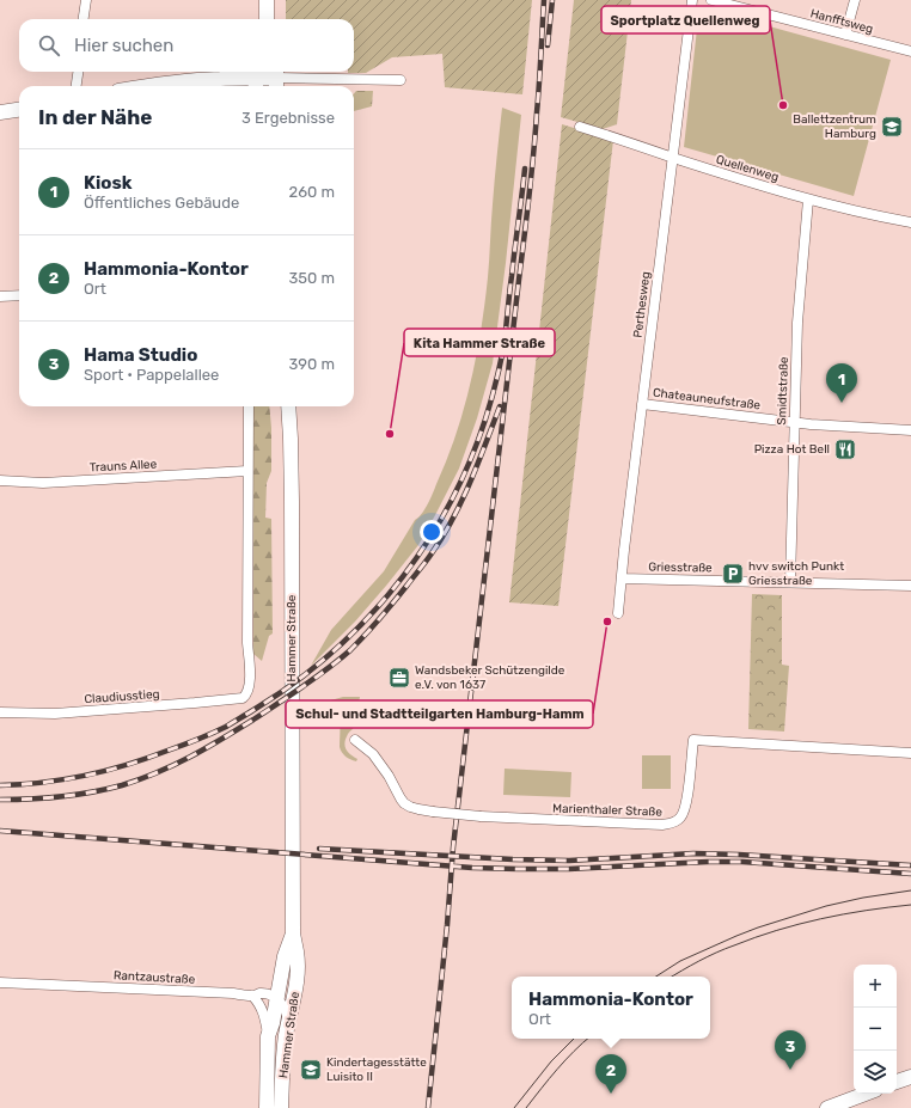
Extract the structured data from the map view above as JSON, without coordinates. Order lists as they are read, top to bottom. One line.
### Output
{"streets":{"main road":["Hammer Straße"],"street":["Hanfftsweg","Quellenweg","Perthesweg","Smidtstraße","Chateauneufstraße","Trauns Allee","Griesstraße","Claudiusstieg","Marienthaler Straße","Rantzaustraße"]},"crossings":[["Quellenweg","Perthesweg"],["Quellenweg","Smidtstraße"],["Perthesweg","Chateauneufstraße"],["Perthesweg","Griesstraße"],["Smidtstraße","Chateauneufstraße"],["Smidtstraße","Griesstraße"],["Trauns Allee","Claudiusstieg"],["Hammer Straße","Rantzaustraße"]],"places":{"other":["Sportplatz Quellenweg","Kita Hammer Straße","Schul- und Stadtteilgarten Hamburg-Hamm"],"school or university":["Ballettzentrum Hamburg","Kindertagesstätte Luisito II"],"restaurant":["Pizza Hot Bell"],"parking":["hvv switch Punkt Griesstraße"],"office":["Wandsbeker Schützengilde e.V. von 1637"]},"page":{"search":"Hier suchen","heading":["In der Nähe","3 Ergebnisse"],"list":[{"mark":"1","name":"Kiosk","note":"Öffentliches Gebäude","value":"260 m"},{"mark":"2","name":"Hammonia-Kontor","note":"Ort","value":"350 m"},{"mark":"3","name":"Hama Studio","note":"Sport · Pappelallee","value":"390 m"}],"pins":["1","3","2"],"map_buttons":["+","−"],"popup":["Hammonia-Kontor","Ort"]}}
